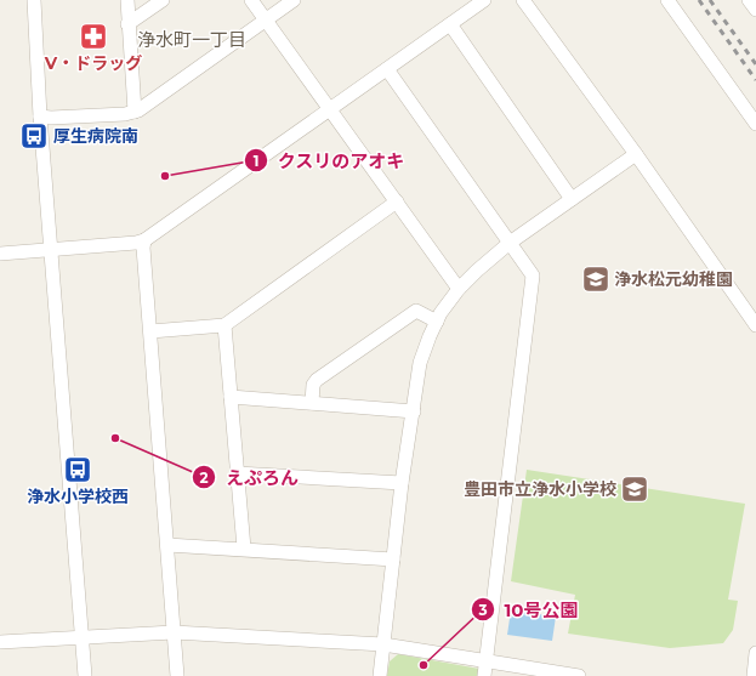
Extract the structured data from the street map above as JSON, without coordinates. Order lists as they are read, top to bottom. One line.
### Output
{"districts":["浄水町一丁目"],"places":{"pharmacy":["V・ドラッグ"],"bus stop":["厚生病院南","浄水小学校西"],"other":["クスリのアオキ","えぷろん","10号公園"],"school or university":["浄水松元幼稚園","豊田市立浄水小学校"]}}
